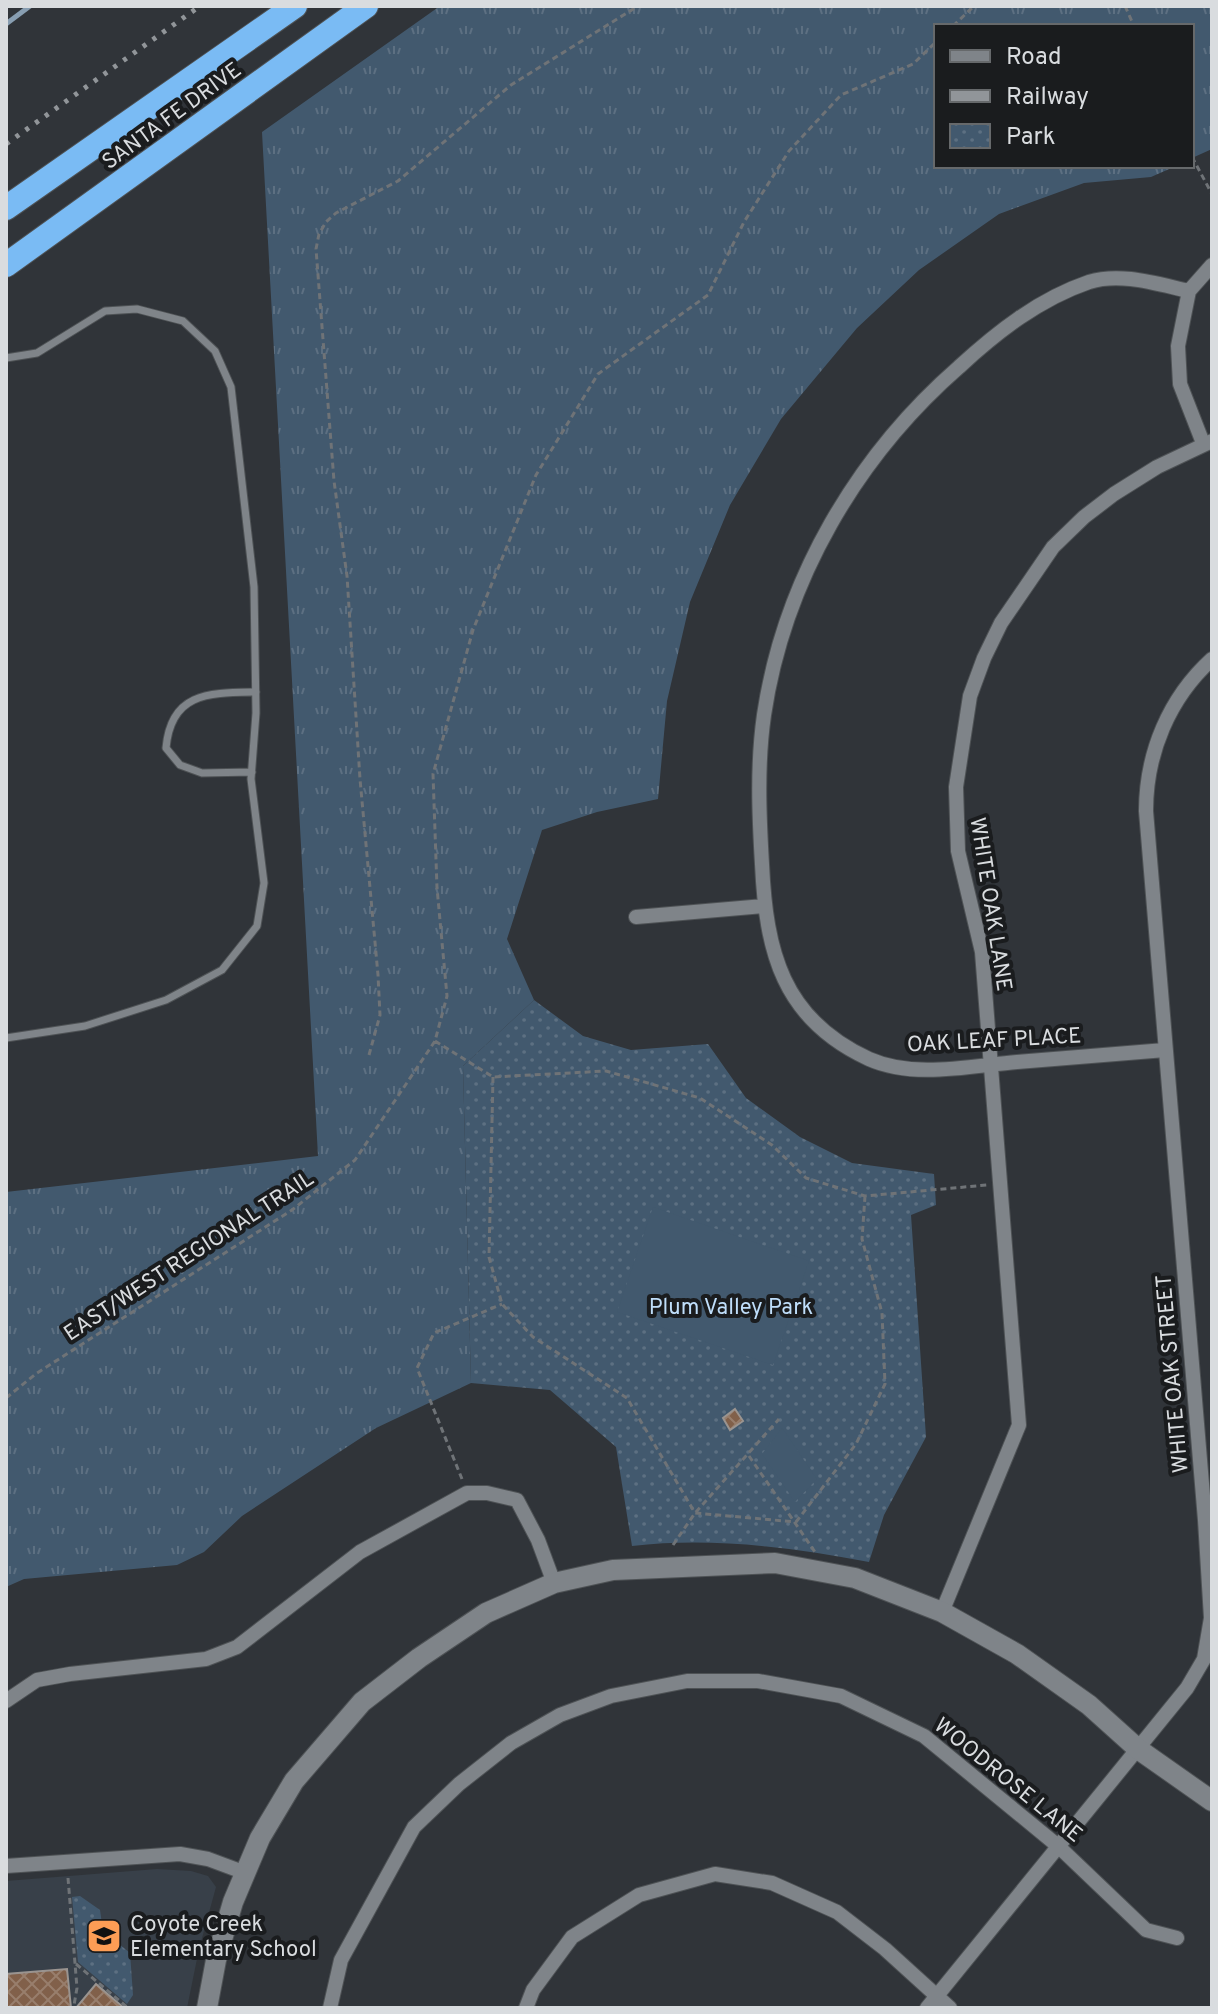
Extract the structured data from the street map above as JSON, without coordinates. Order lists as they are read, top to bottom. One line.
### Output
{"streets":{"highway":["SANTA FE DRIVE"],"street":["WHITE OAK LANE","OAK LEAF PLACE","WHITE OAK STREET","WOODROSE LANE"],"path":["EAST/WEST REGIONAL TRAIL"]},"crossings":[["WHITE OAK LANE","OAK LEAF PLACE"],["OAK LEAF PLACE","WHITE OAK STREET"],["WHITE OAK STREET","WOODROSE LANE"]],"parks":["Plum Valley Park"],"places":{"school or university":["Coyote Creek Elementary School"]},"legend":["Road","Railway","Park"]}
